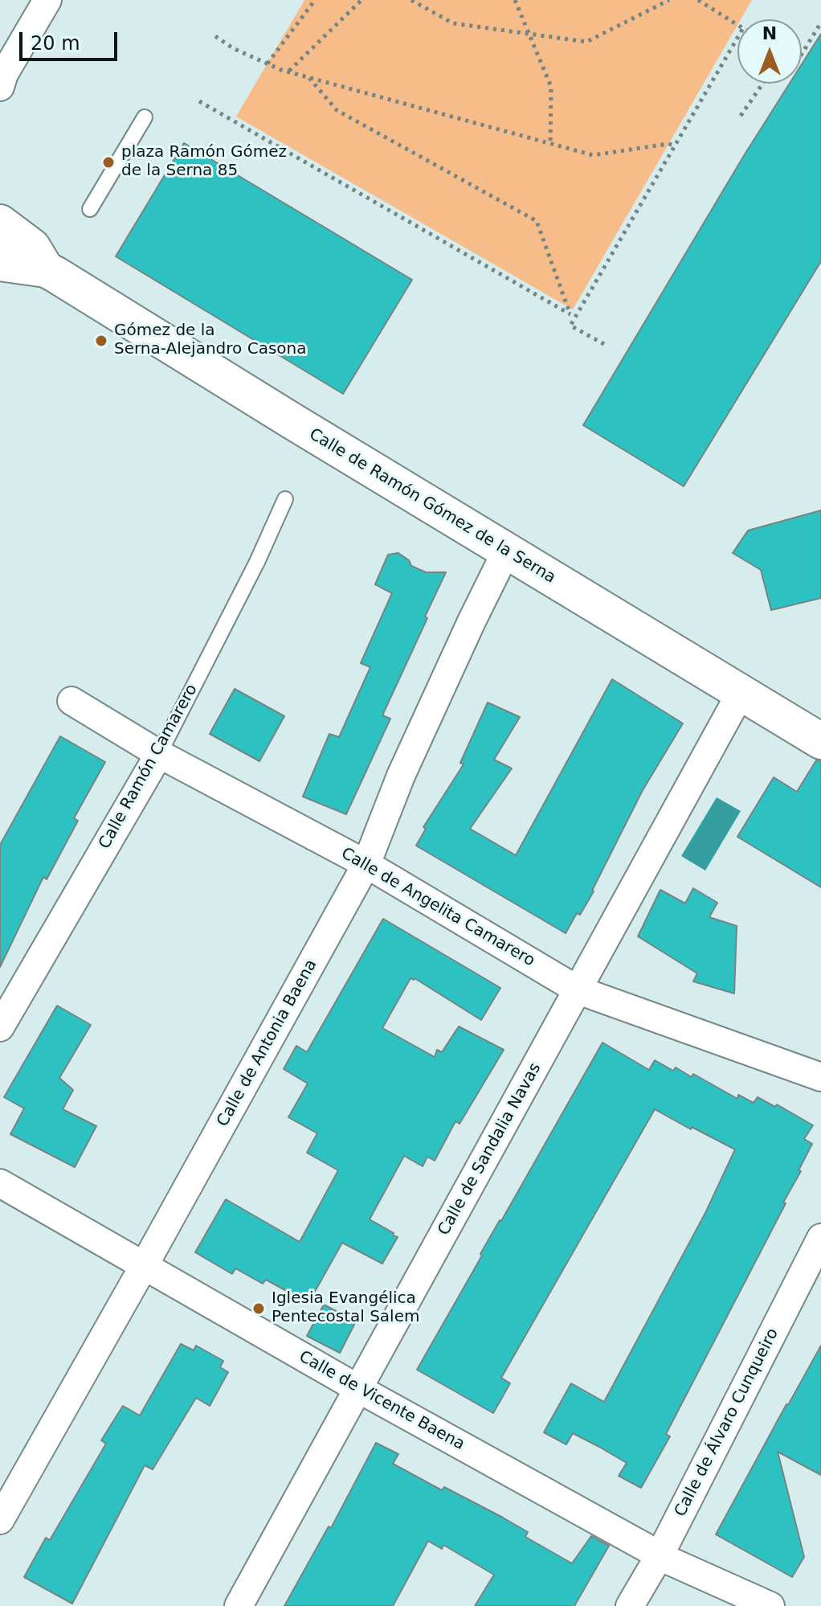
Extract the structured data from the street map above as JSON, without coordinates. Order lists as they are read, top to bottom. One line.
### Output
{"streets":{"street":["Calle de Ramón Gómez de la Serna","Calle Ramón Camarero","Calle de Angelita Camarero","Calle de Antonia Baena","Calle de Sandalia Navas","Calle de Vicente Baena","Calle de Álvaro Cunqueiro"]},"crossings":[["Calle de Ramón Gómez de la Serna","Calle de Antonia Baena"],["Calle de Ramón Gómez de la Serna","Calle de Sandalia Navas"],["Calle Ramón Camarero","Calle de Angelita Camarero"],["Calle de Angelita Camarero","Calle de Antonia Baena"],["Calle de Angelita Camarero","Calle de Sandalia Navas"],["Calle de Antonia Baena","Calle de Vicente Baena"],["Calle de Sandalia Navas","Calle de Vicente Baena"],["Calle de Vicente Baena","Calle de Álvaro Cunqueiro"]],"places":["plaza Ramón Gómez de la Serna 85","Gómez de la Serna-Alejandro Casona","Iglesia Evangélica Pentecostal Salem"],"scale_bar":"20 m","north":"top"}
